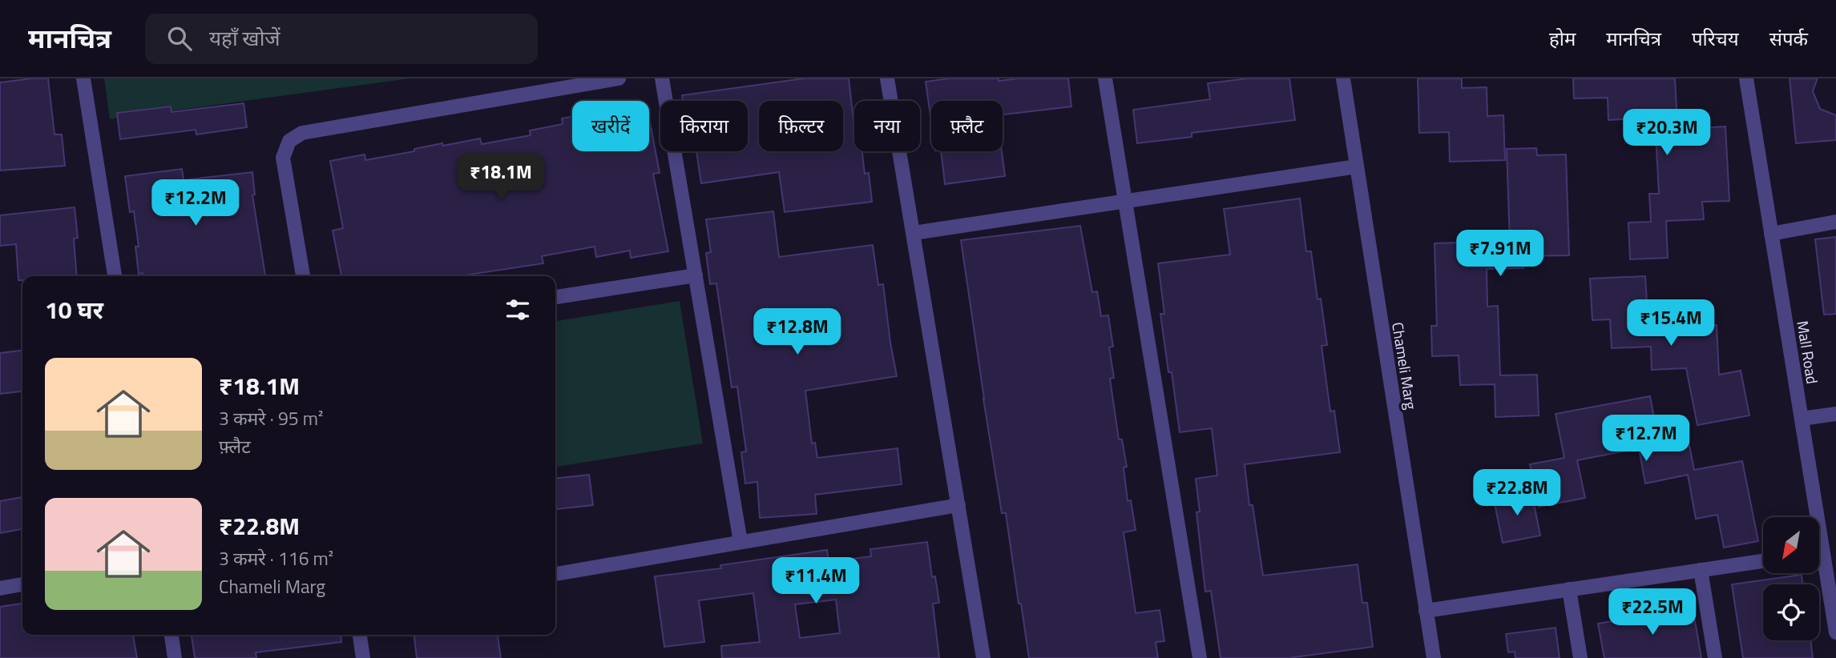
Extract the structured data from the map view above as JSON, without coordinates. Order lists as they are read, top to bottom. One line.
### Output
{"streets":{"street":["Mall Road","Chameli Marg"]},"north":"bottom left","page":{"header":"मानचित्र","search":"यहाँ खोजें","nav":["होम","मानचित्र","परिचय","संपर्क"],"chip":["खरीदें","किराया","फ़िल्टर","नया","फ़्लैट"],"price":["₹20.3M","₹18.1M","₹12.2M","₹7.91M","₹15.4M","₹12.8M","₹12.7M","₹22.8M","₹11.4M","₹22.5M"],"heading":"10 घर","list":[{"name":"₹18.1M","note":"3 कमरे · 95 m² · फ़्लैट"},{"name":"₹22.8M","note":"3 कमरे · 116 m² · Chameli Marg"}]}}
